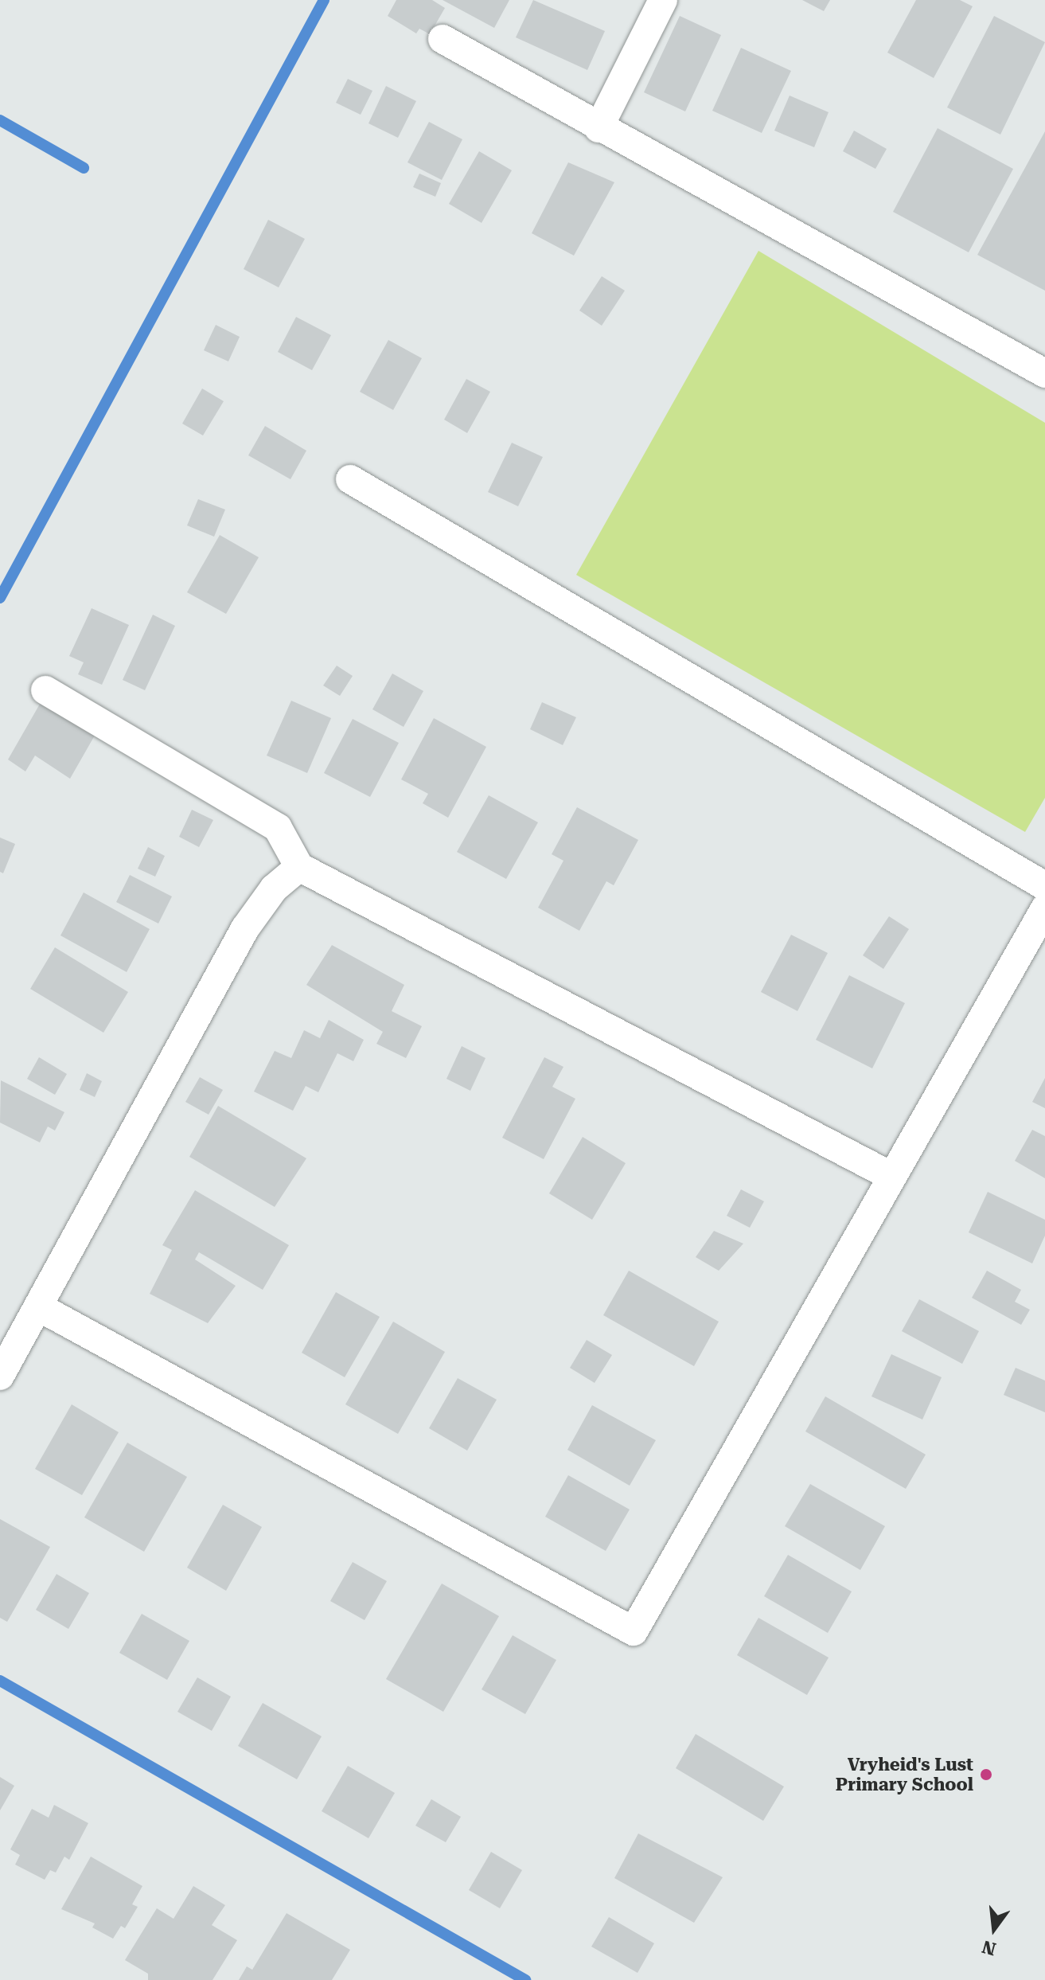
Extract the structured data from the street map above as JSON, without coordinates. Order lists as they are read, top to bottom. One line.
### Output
{"places":["Vryheid's Lust Primary School"],"north":"bottom"}
